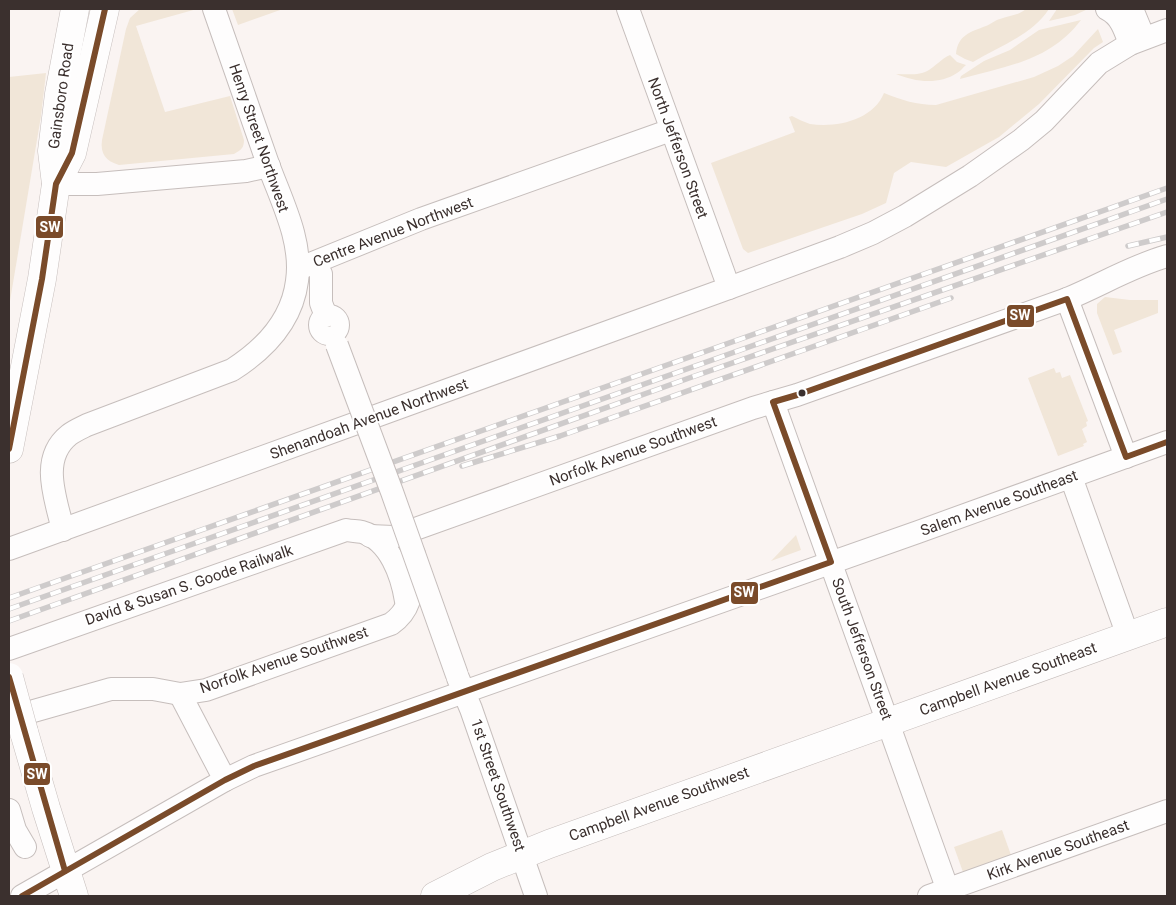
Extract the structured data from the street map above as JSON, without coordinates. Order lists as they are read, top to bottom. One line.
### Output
{"streets":{"main road":["Gainsboro Road","Campbell Avenue Southeast","Campbell Avenue Southwest"],"street":["Henry Street Northwest","North Jefferson Street","Centre Avenue Northwest","Shenandoah Avenue Northwest","Norfolk Avenue Southwest","Salem Avenue Southeast","David & Susan S. Goode Railwalk","South Jefferson Street","1st Street Southwest","Kirk Avenue Southeast"]},"crossings":[["Henry Street Northwest","Centre Avenue Northwest"],["North Jefferson Street","Centre Avenue Northwest"],["North Jefferson Street","Shenandoah Avenue Northwest"],["Centre Avenue Northwest","Shenandoah Avenue Northwest"],["Norfolk Avenue Southwest","David & Susan S. Goode Railwalk"],["Norfolk Avenue Southwest","South Jefferson Street"],["Salem Avenue Southeast","South Jefferson Street"],["Salem Avenue Southeast","1st Street Southwest"],["South Jefferson Street","Campbell Avenue Southeast"],["South Jefferson Street","Campbell Avenue Southwest"],["South Jefferson Street","Kirk Avenue Southeast"],["Campbell Avenue Southeast","Campbell Avenue Southwest"],["1st Street Southwest","Campbell Avenue Southwest"]],"lines":["transit line SW"]}
